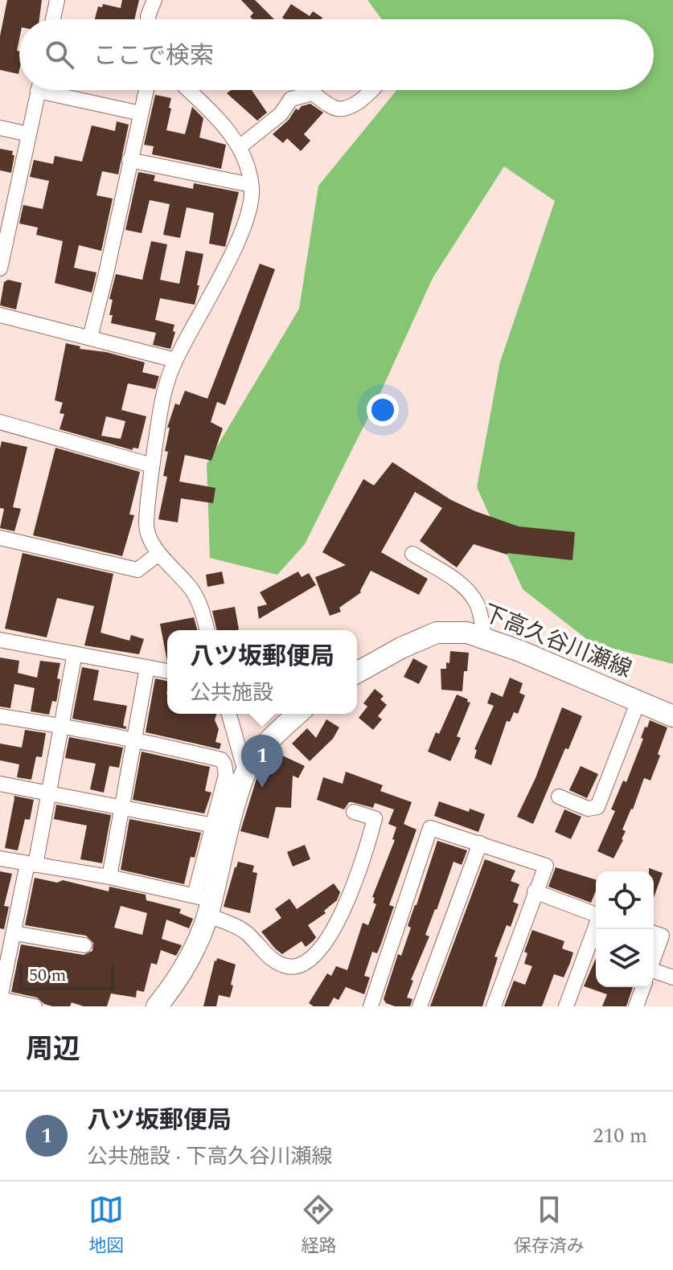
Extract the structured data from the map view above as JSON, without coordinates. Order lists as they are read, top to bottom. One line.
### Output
{"streets":{"main road":["下高久谷川瀬線"]},"scale_bar":"50 m","page":{"search":"ここで検索","popup":["八ツ坂郵便局","公共施設"],"pins":"1","scale":"50 m","heading":"周辺","list":[{"mark":"1","name":"八ツ坂郵便局","note":"公共施設 · 下高久谷川瀬線","value":"210 m"}],"nav":["地図","経路","保存済み"]}}
